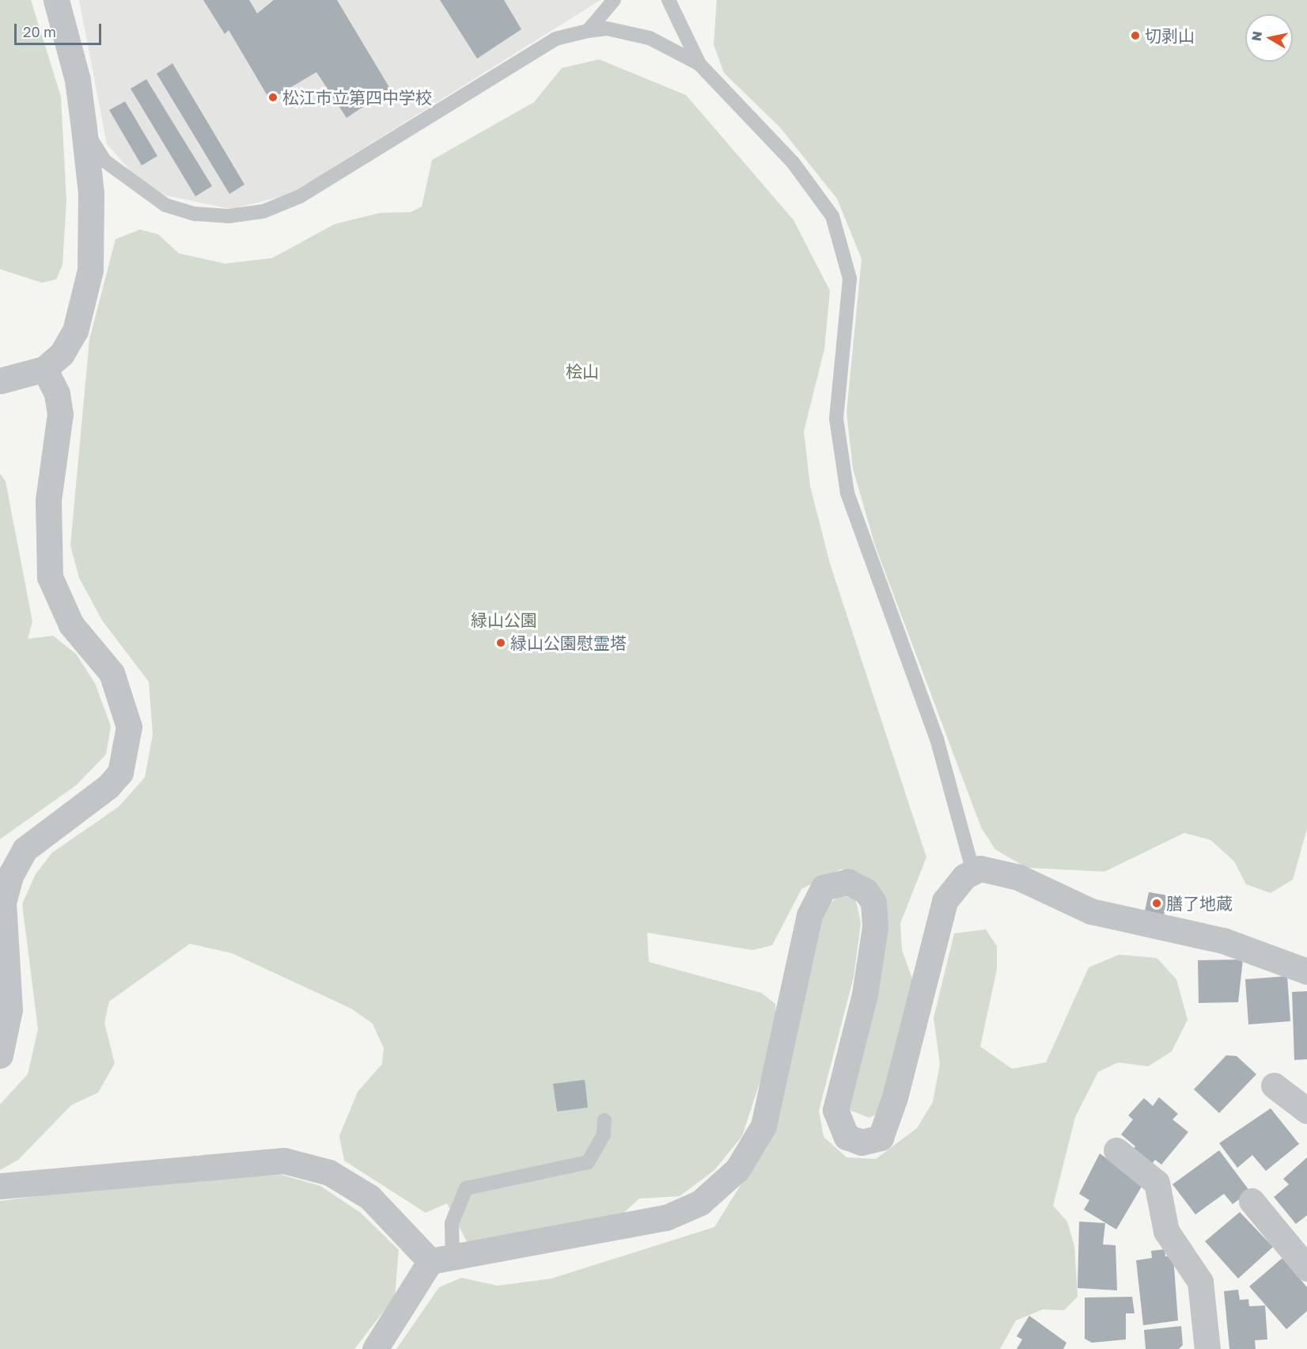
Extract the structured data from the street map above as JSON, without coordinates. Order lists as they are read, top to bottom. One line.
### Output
{"parks":["桧山","緑山公園"],"places":["切剥山","松江市立第四中学校","緑山公園慰霊塔","膳了地蔵"],"scale_bar":"20 m","north":"left"}
